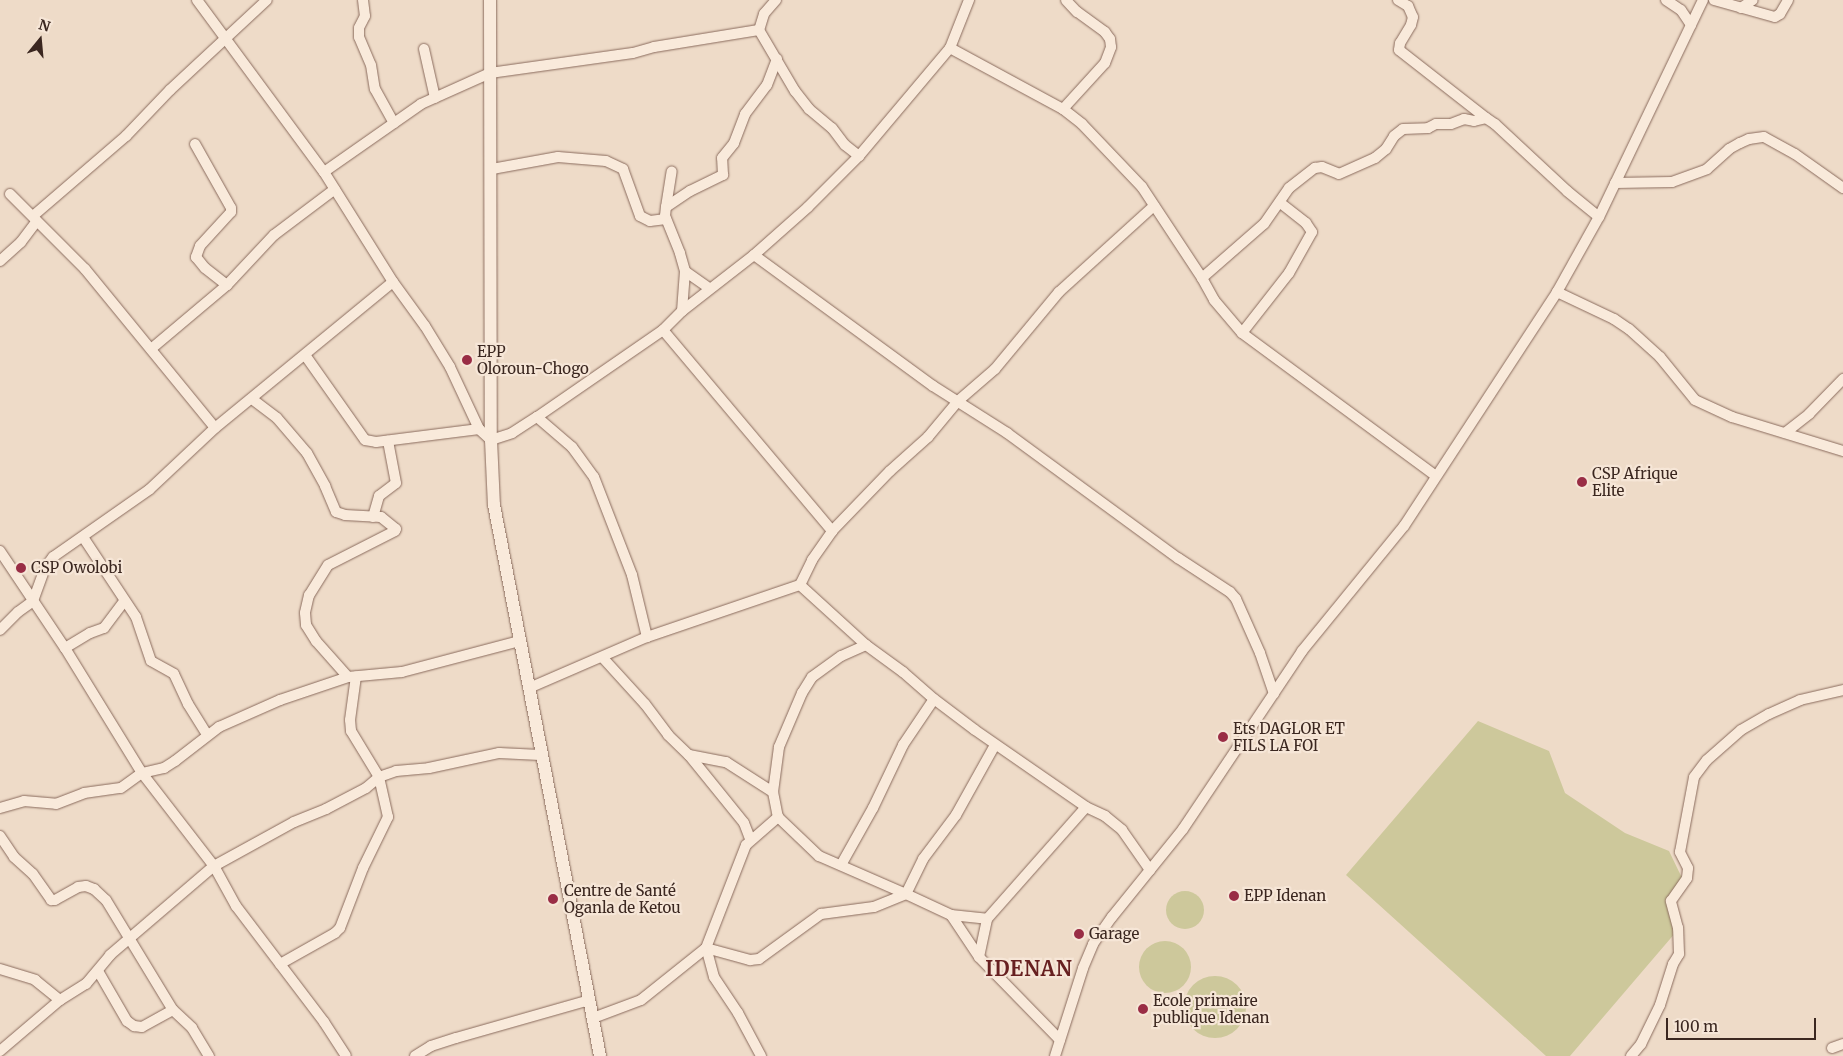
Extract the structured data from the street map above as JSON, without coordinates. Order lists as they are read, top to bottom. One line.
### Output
{"districts":["IDENAN"],"places":["EPP Oloroun-Chogo","CSP Afrique Elite","CSP Owolobi","Ets DAGLOR ET FILS LA FOI","EPP Idenan","Centre de Santé Oganla de Ketou","Garage","Ecole primaire publique Idenan"],"scale_bar":"100 m","north":"top"}
